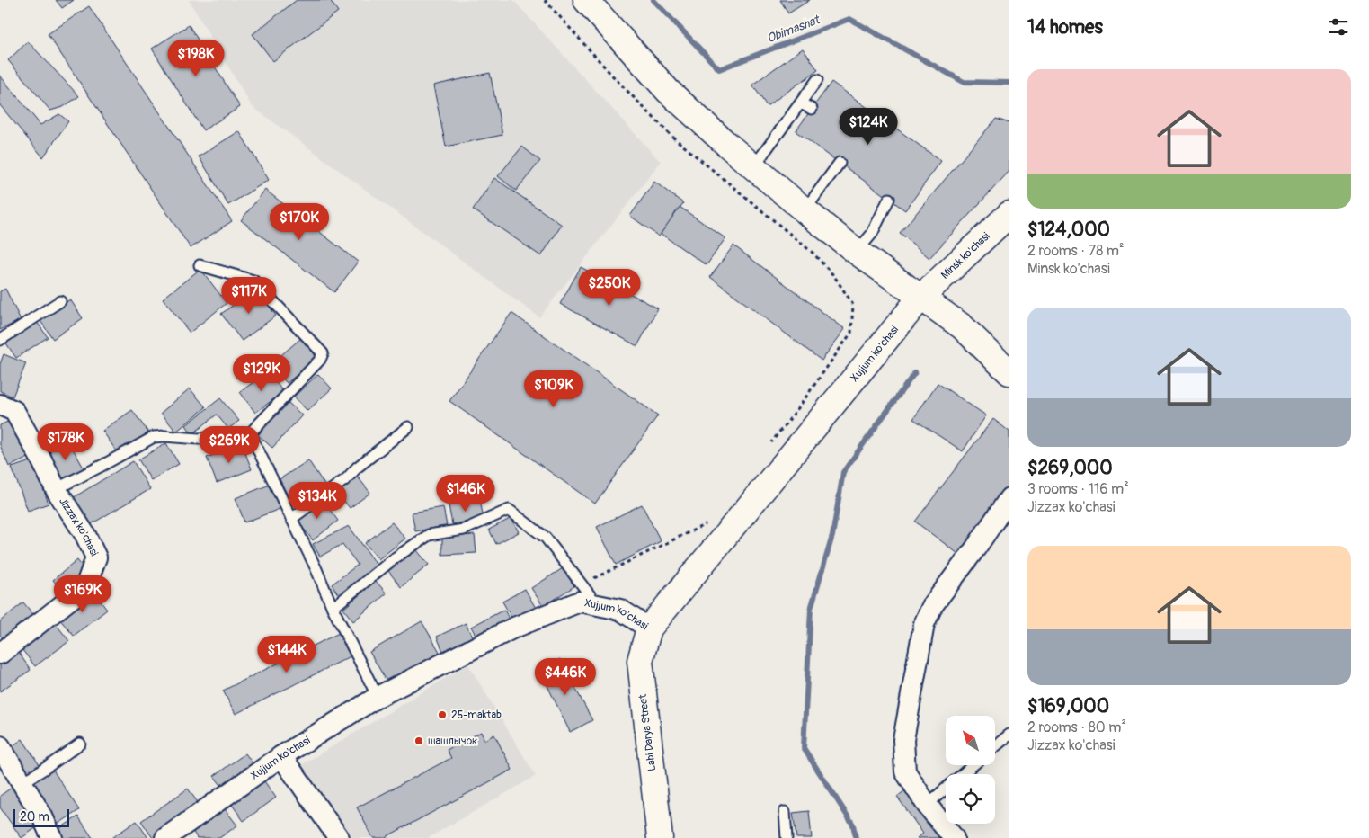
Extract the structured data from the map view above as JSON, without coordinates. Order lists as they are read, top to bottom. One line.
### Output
{"streets":{"street":["Minsk ko'chasi","Xujjum ko'chasi","Jizzax ko'chasi","Labi Darya Street"]},"crossings":[["Minsk ko'chasi","Xujjum ko'chasi"],["Xujjum ko'chasi","Labi Darya Street"]],"water":["Obimashat"],"places":["25-maktab","шашлычок"],"scale_bar":"20 m","north":"top left","page":{"heading":"14 homes","price":["$198K","$124K","$170K","$250K","$117K","$129K","$109K","$178K","$269K","$146K","$134K","$169K","$144K","$446K"],"list":[{"name":"$124,000","note":"2 rooms · 78 m² · Minsk ko'chasi"},{"name":"$269,000","note":"3 rooms · 116 m² · Jizzax ko'chasi"},{"name":"$169,000","note":"2 rooms · 80 m² · Jizzax ko'chasi"}],"scale":"20 m"}}
